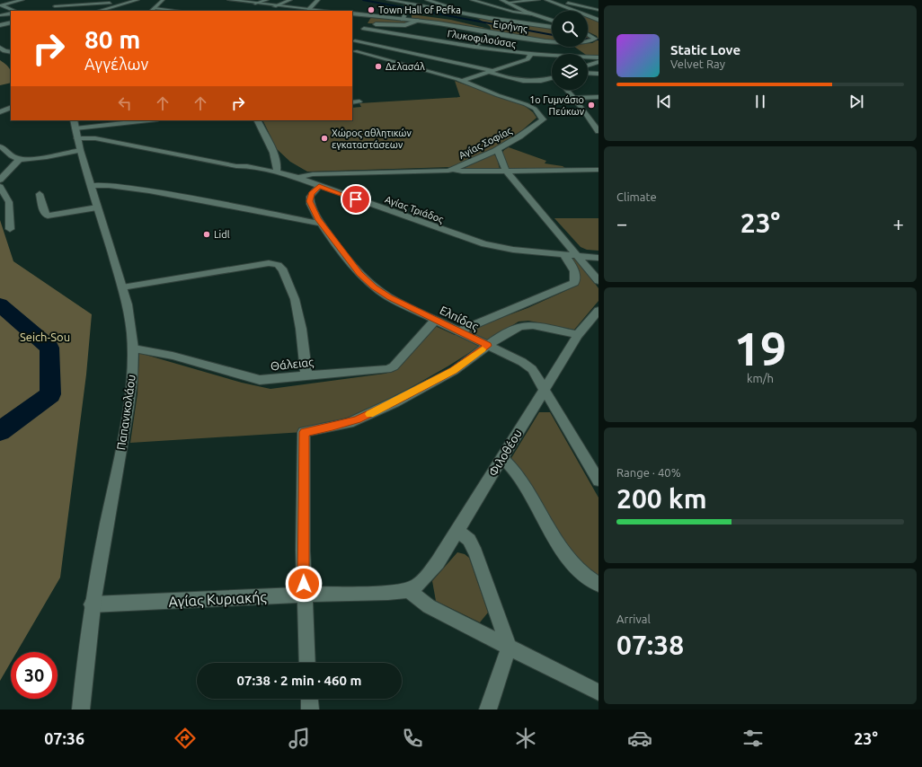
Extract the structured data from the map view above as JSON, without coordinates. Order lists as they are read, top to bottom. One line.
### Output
{"streets":{"street":["Ειρήνης","Γλυκοφιλούσας","Αγίας Σοφίας","Αγίας Τριάδος","Ελπίδας","Θάλειας","Παπανικολάου","Φιλοθέου","Αγίας Κυριακής"]},"crossings":[["Αγίας Σοφίας","Αγίας Τριάδος"],["Αγίας Τριάδος","Ελπίδας"],["Αγίας Τριάδος","Παπανικολάου"],["Ελπίδας","Θάλειας"],["Ελπίδας","Φιλοθέου"],["Θάλειας","Παπανικολάου"],["Παπανικολάου","Αγίας Κυριακής"],["Φιλοθέου","Αγίας Κυριακής"]],"parks":["Seich-Sou"],"places":["Town Hall of Pefka","Δελασάλ","1ο Γυμνάσιο Πεύκων","Χώρος αθλητικών εγκαταστάσεων","Lidl"],"page":{"turn":["80 m","Αγγέλων"],"song":["Static Love","Velvet Ray"],"tile":["Climate",["19","km/h"],["Range · 40%","200 km"],["Arrival","07:38"]],"heat":["−","23°","+"],"limit":"30","trip":"07:38 · 2 min · 460 m","tabs":["07:36","23°"]}}
